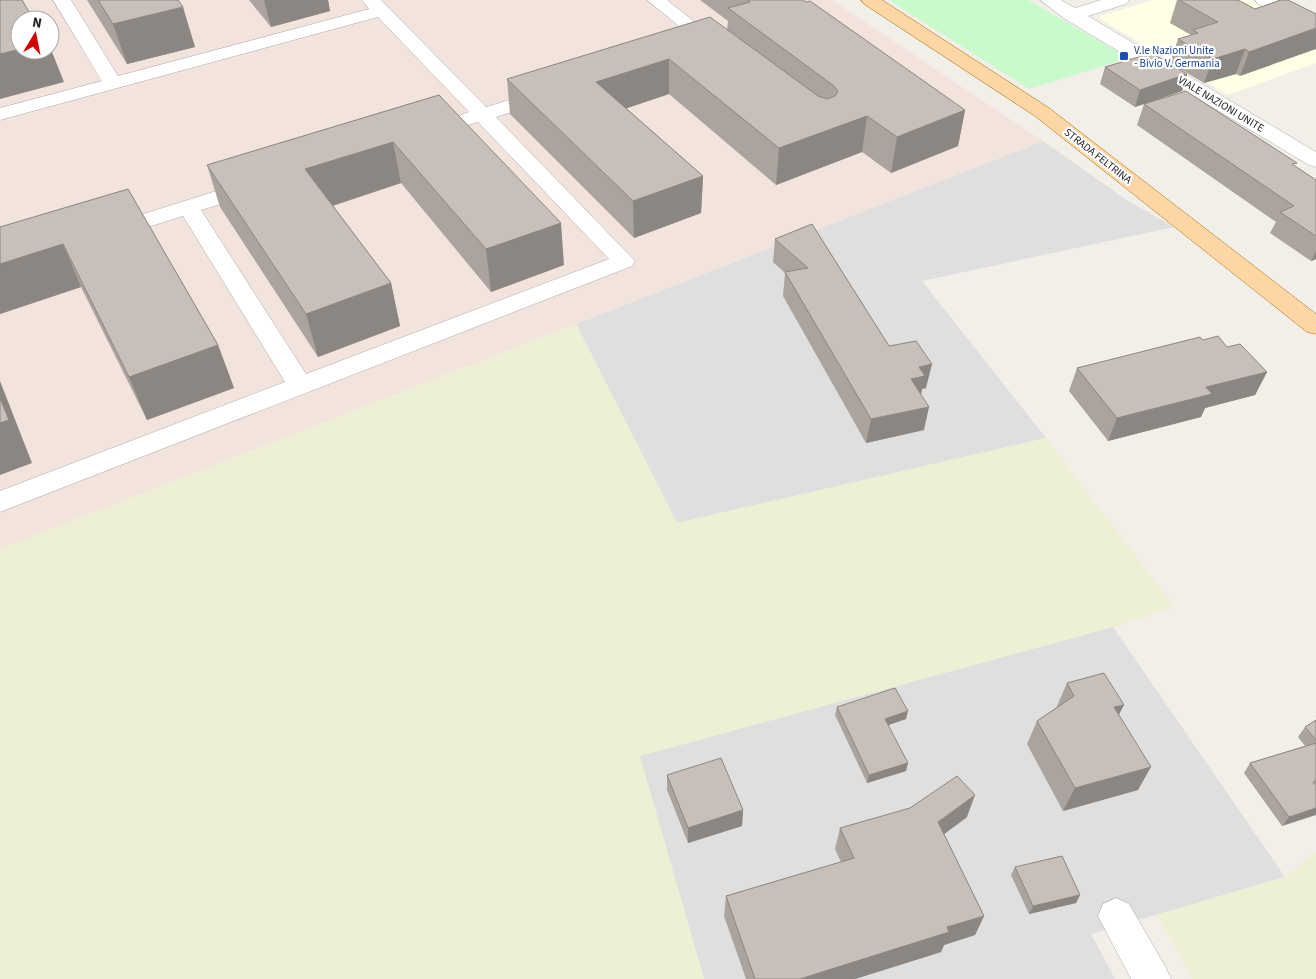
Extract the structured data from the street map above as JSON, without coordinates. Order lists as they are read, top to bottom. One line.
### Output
{"streets":{"main road":["STRADA FELTRINA"],"street":["VIALE NAZIONI UNITE"]},"places":{"transit":["V.le Nazioni Unite - Bivio V. Germania"]},"north":"top"}
